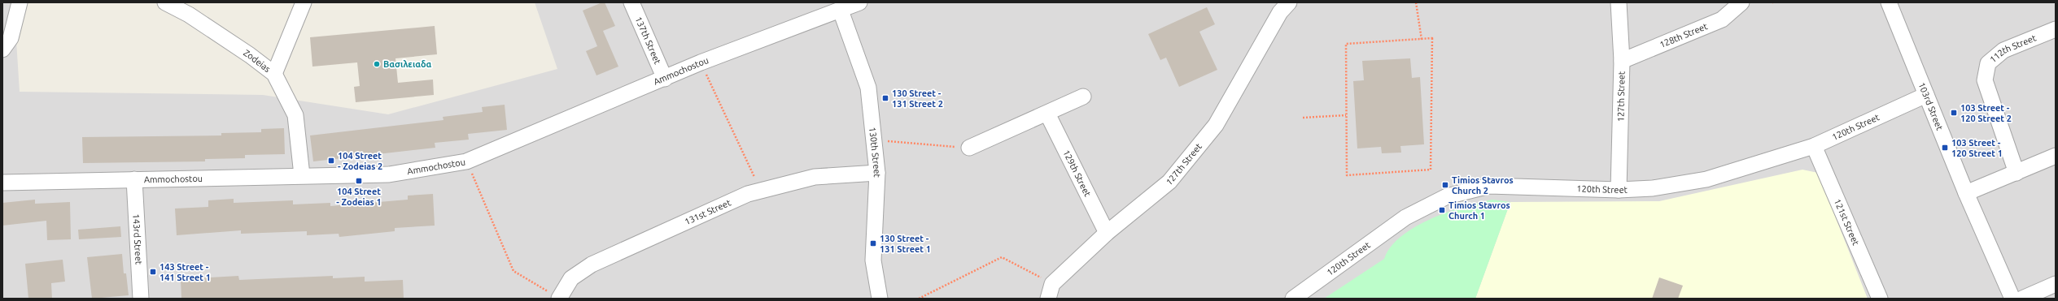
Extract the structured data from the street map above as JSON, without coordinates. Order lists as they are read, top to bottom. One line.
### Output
{"streets":{"street":["128th Street","137th Street","112th Street","Zodeias","Ammochostou","127th Street","103rd Street","120th Street","130th Street","129th Street","131st Street","121st Street","143rd Street"]},"crossings":[["128th Street","127th Street"],["137th Street","Ammochostou"],["Zodeias","Ammochostou"],["Ammochostou","130th Street"],["Ammochostou","143rd Street"],["127th Street","120th Street"],["127th Street","129th Street"],["103rd Street","120th Street"],["120th Street","121st Street"],["130th Street","131st Street"]],"places":{"other":["Βασιλειαδα"],"transit":["130 Street - 131 Street 2","103 Street - 120 Street 2","103 Street - 120 Street 1","104 Street - Zodeias 2","104 Street - Zodeias 1","Timios Stavros Church 2","Timios Stavros Church 1","130 Street - 131 Street 1","143 Street - 141 Street 1"]}}
